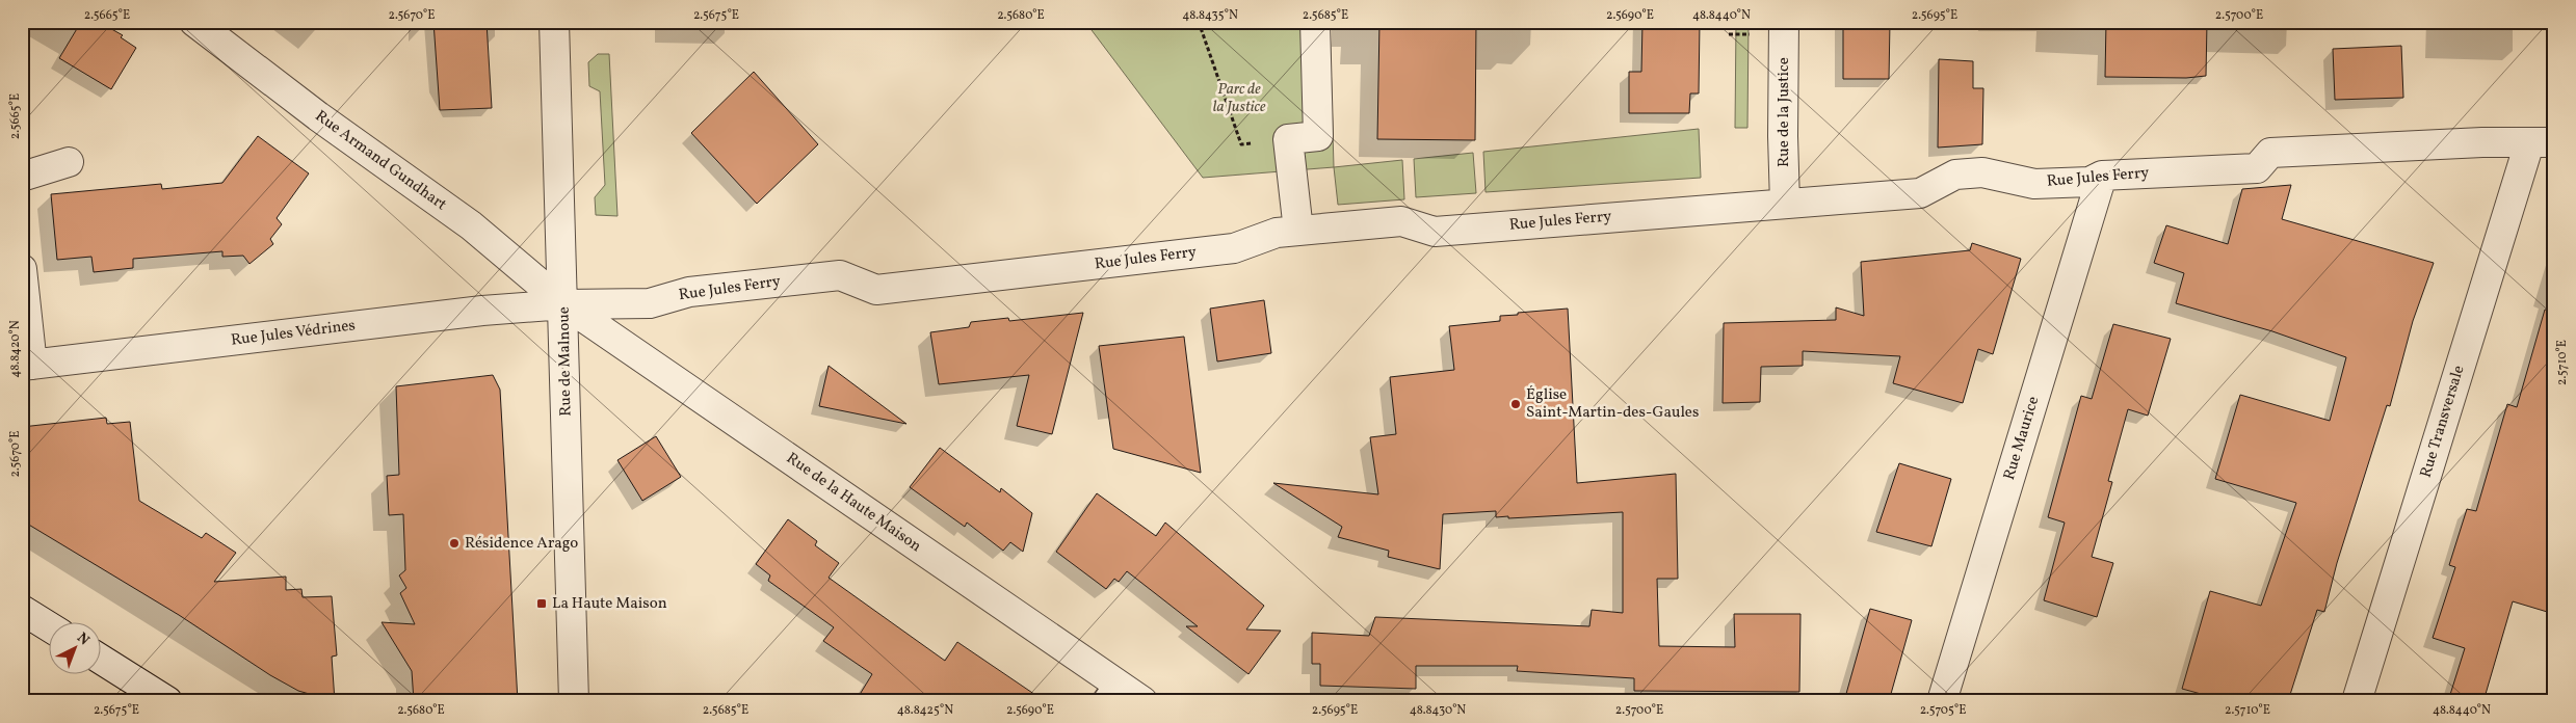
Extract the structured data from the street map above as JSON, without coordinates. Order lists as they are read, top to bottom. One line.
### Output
{"streets":{"street":["Rue de la Justice","Rue Armand Gundhart","Rue Jules Ferry","Rue Jules Védrines","Rue de Malnoue","Rue Transversale","Rue Maurice","Rue de la Haute Maison"]},"crossings":[["Rue de la Justice","Rue Jules Ferry"],["Rue Armand Gundhart","Rue Jules Ferry"],["Rue Armand Gundhart","Rue Jules Védrines"],["Rue Armand Gundhart","Rue de Malnoue"],["Rue Armand Gundhart","Rue de la Haute Maison"],["Rue Jules Ferry","Rue Jules Védrines"],["Rue Jules Ferry","Rue de Malnoue"],["Rue Jules Ferry","Rue Transversale"],["Rue Jules Ferry","Rue Maurice"],["Rue Jules Ferry","Rue de la Haute Maison"],["Rue Jules Védrines","Rue de Malnoue"],["Rue Jules Védrines","Rue de la Haute Maison"],["Rue de Malnoue","Rue de la Haute Maison"]],"parks":["Parc de la Justice"],"places":{"other":["Église Saint-Martin-des-Gaules","Résidence Arago"],"transit":["La Haute Maison"]},"north":"top right","coordinates":["2.5665°E","2.5670°E","2.5675°E","2.5680°E","48.8435°N","2.5685°E","2.5690°E","48.8440°N","2.5695°E","2.5700°E","48.8420°N","2.5710°E","48.8425°N","48.8430°N","2.5705°E"]}
